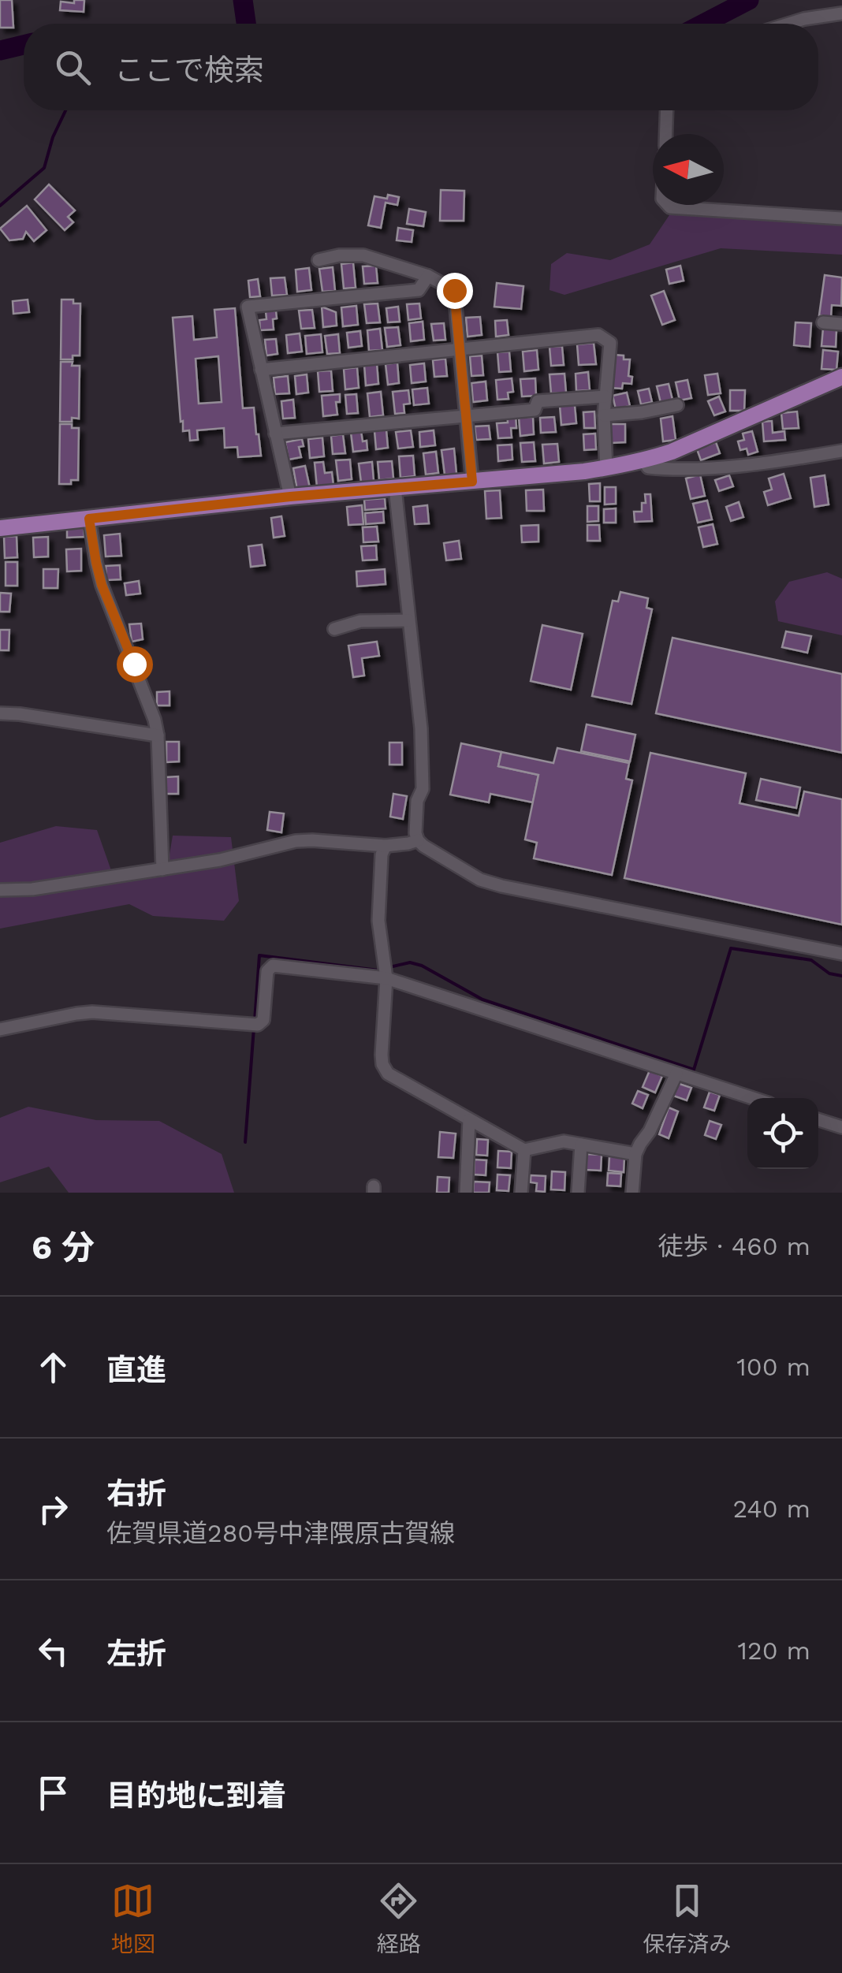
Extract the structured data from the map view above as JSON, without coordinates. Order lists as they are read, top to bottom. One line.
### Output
{"north":"left","page":{"search":"ここで検索","heading":["6 分","徒歩 · 460 m"],"list":[["直進","100 m"],["右折","佐賀県道280号中津隈原古賀線","240 m"],["左折","120 m"],"目的地に到着"],"nav":["地図","経路","保存済み"]}}
